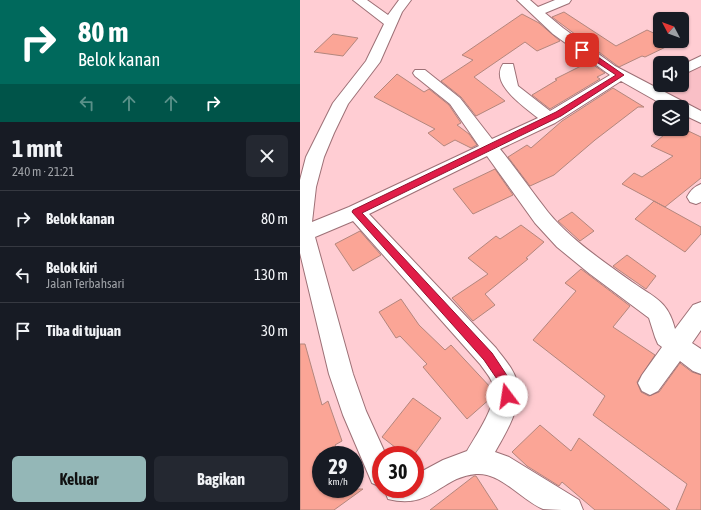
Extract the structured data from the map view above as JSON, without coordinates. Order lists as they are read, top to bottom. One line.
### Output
{"north":"top left","page":{"turn":["80 m","Belok kanan"],"heading":["1 mnt","240 m · 21:21"],"list":[{"name":"Belok kanan","value":"80 m"},{"name":"Belok kiri","note":"Jalan Terbahsari","value":"130 m"},{"name":"Tiba di tujuan","value":"30 m"}],"speed":"29 km/h","limit":"30","buttons":["Keluar","Bagikan"]}}
